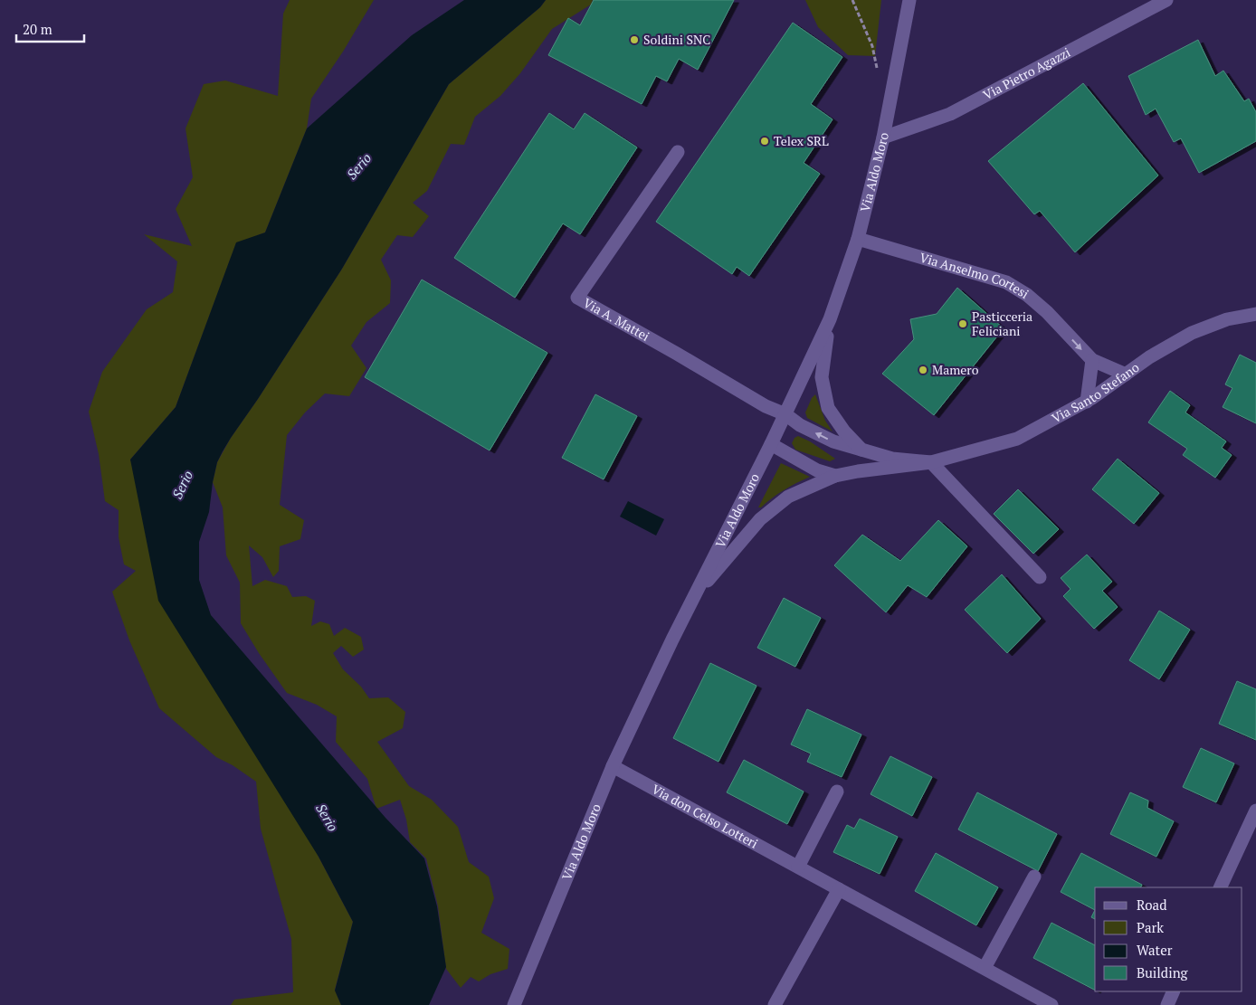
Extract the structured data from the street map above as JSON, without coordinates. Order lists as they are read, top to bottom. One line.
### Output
{"streets":{"street":["Via Pietro Agazzi","Via Aldo Moro","Via Anselmo Cortesi","Via A. Mattei","Via Santo Stefano","Via don Celso Lotteri"]},"crossings":[["Via Pietro Agazzi","Via Aldo Moro"],["Via Aldo Moro","Via Anselmo Cortesi"],["Via Aldo Moro","Via A. Mattei"],["Via Aldo Moro","Via Santo Stefano"],["Via Aldo Moro","Via don Celso Lotteri"],["Via Anselmo Cortesi","Via Santo Stefano"],["Via A. Mattei","Via Santo Stefano"]],"one_way":["Via Anselmo Cortesi"],"water":["Serio"],"places":["Soldini SNC","Telex SRL","Pasticceria Feliciani","Mamero"],"legend":["Road","Park","Water","Building"],"scale_bar":"20 m"}
